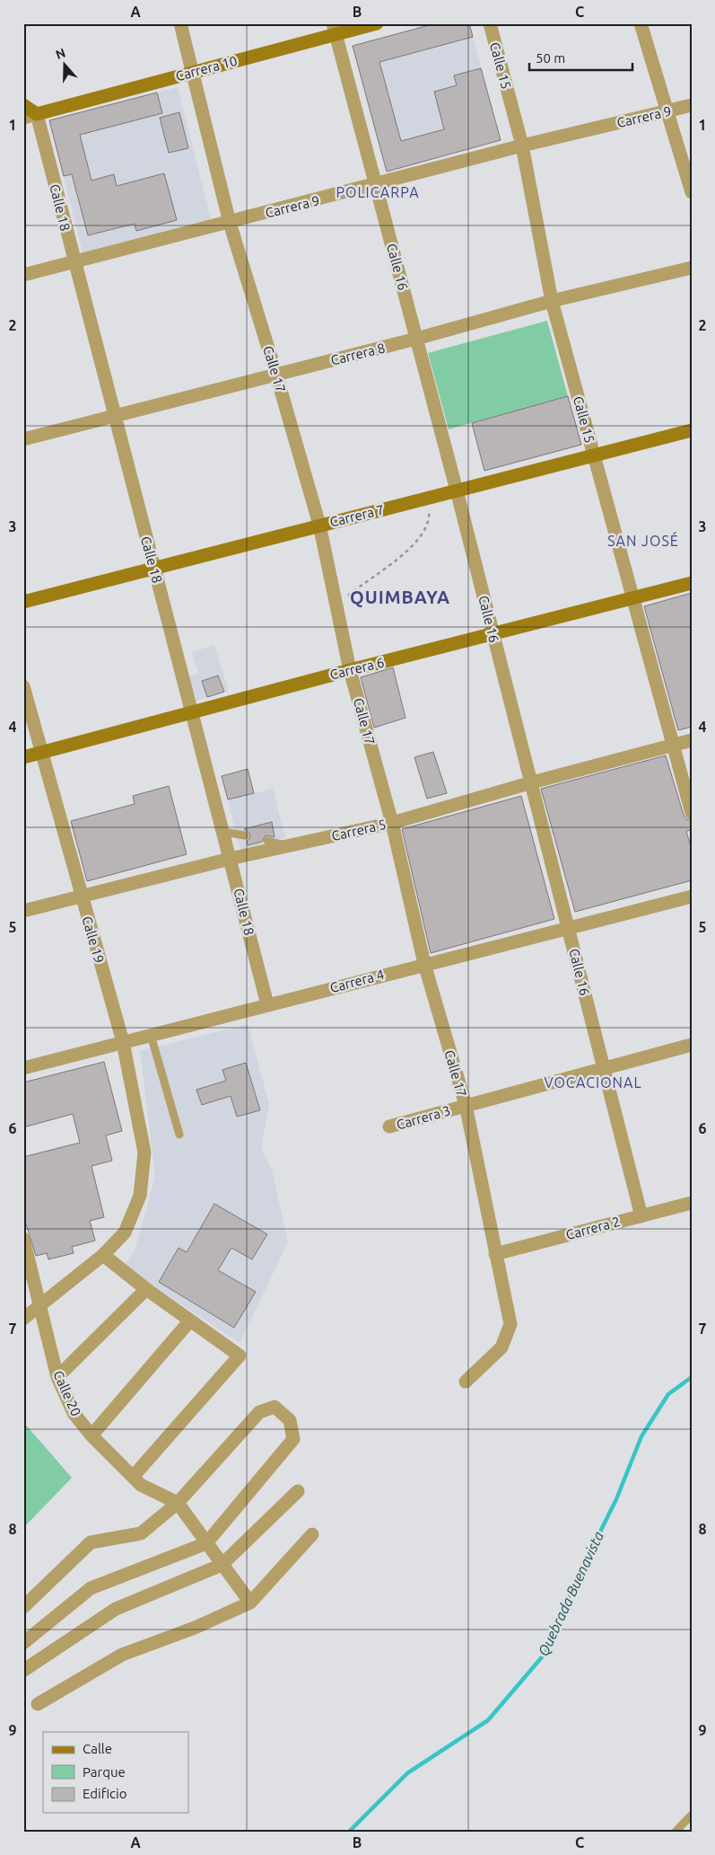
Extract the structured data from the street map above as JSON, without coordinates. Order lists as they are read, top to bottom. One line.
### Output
{"streets":{"main road":["Carrera 10","Carrera 7","Carrera 6"],"street":["Calle 15","Carrera 9","Calle 18","Calle 16","Carrera 8","Calle 17","Carrera 5","Calle 19","Carrera 4","Carrera 3","Carrera 2","Calle 20"]},"crossings":[["Calle 15","Carrera 9"],["Calle 15","Carrera 8"],["Calle 15","Carrera 7"],["Calle 15","Carrera 6"],["Calle 15","Carrera 5"],["Carrera 10","Calle 18"],["Carrera 10","Calle 16"],["Carrera 10","Calle 17"],["Carrera 9","Calle 18"],["Carrera 9","Calle 16"],["Carrera 9","Calle 17"],["Calle 18","Carrera 8"],["Calle 18","Carrera 7"],["Calle 18","Carrera 6"],["Calle 18","Carrera 5"],["Calle 18","Carrera 4"],["Calle 16","Carrera 8"],["Calle 16","Carrera 7"],["Calle 16","Carrera 6"],["Calle 16","Carrera 5"],["Calle 16","Carrera 4"],["Calle 16","Carrera 3"],["Calle 16","Carrera 2"],["Carrera 8","Calle 17"],["Calle 17","Carrera 7"],["Calle 17","Carrera 6"],["Calle 17","Carrera 5"],["Calle 17","Carrera 4"],["Calle 17","Carrera 3"],["Calle 17","Carrera 2"],["Carrera 6","Calle 19"],["Carrera 5","Calle 19"],["Calle 19","Carrera 4"],["Calle 19","Calle 20"]],"districts":["POLICARPA","SAN JOSÉ","QUIMBAYA","VOCACIONAL"],"water":["Quebrada Buenavista"],"legend":["Calle","Parque","Edificio"],"scale_bar":"50 m","north":"top","grid":{"columns":["A","B","C"],"rows":["1","2","3","4","5","6","7","8","9"]}}
